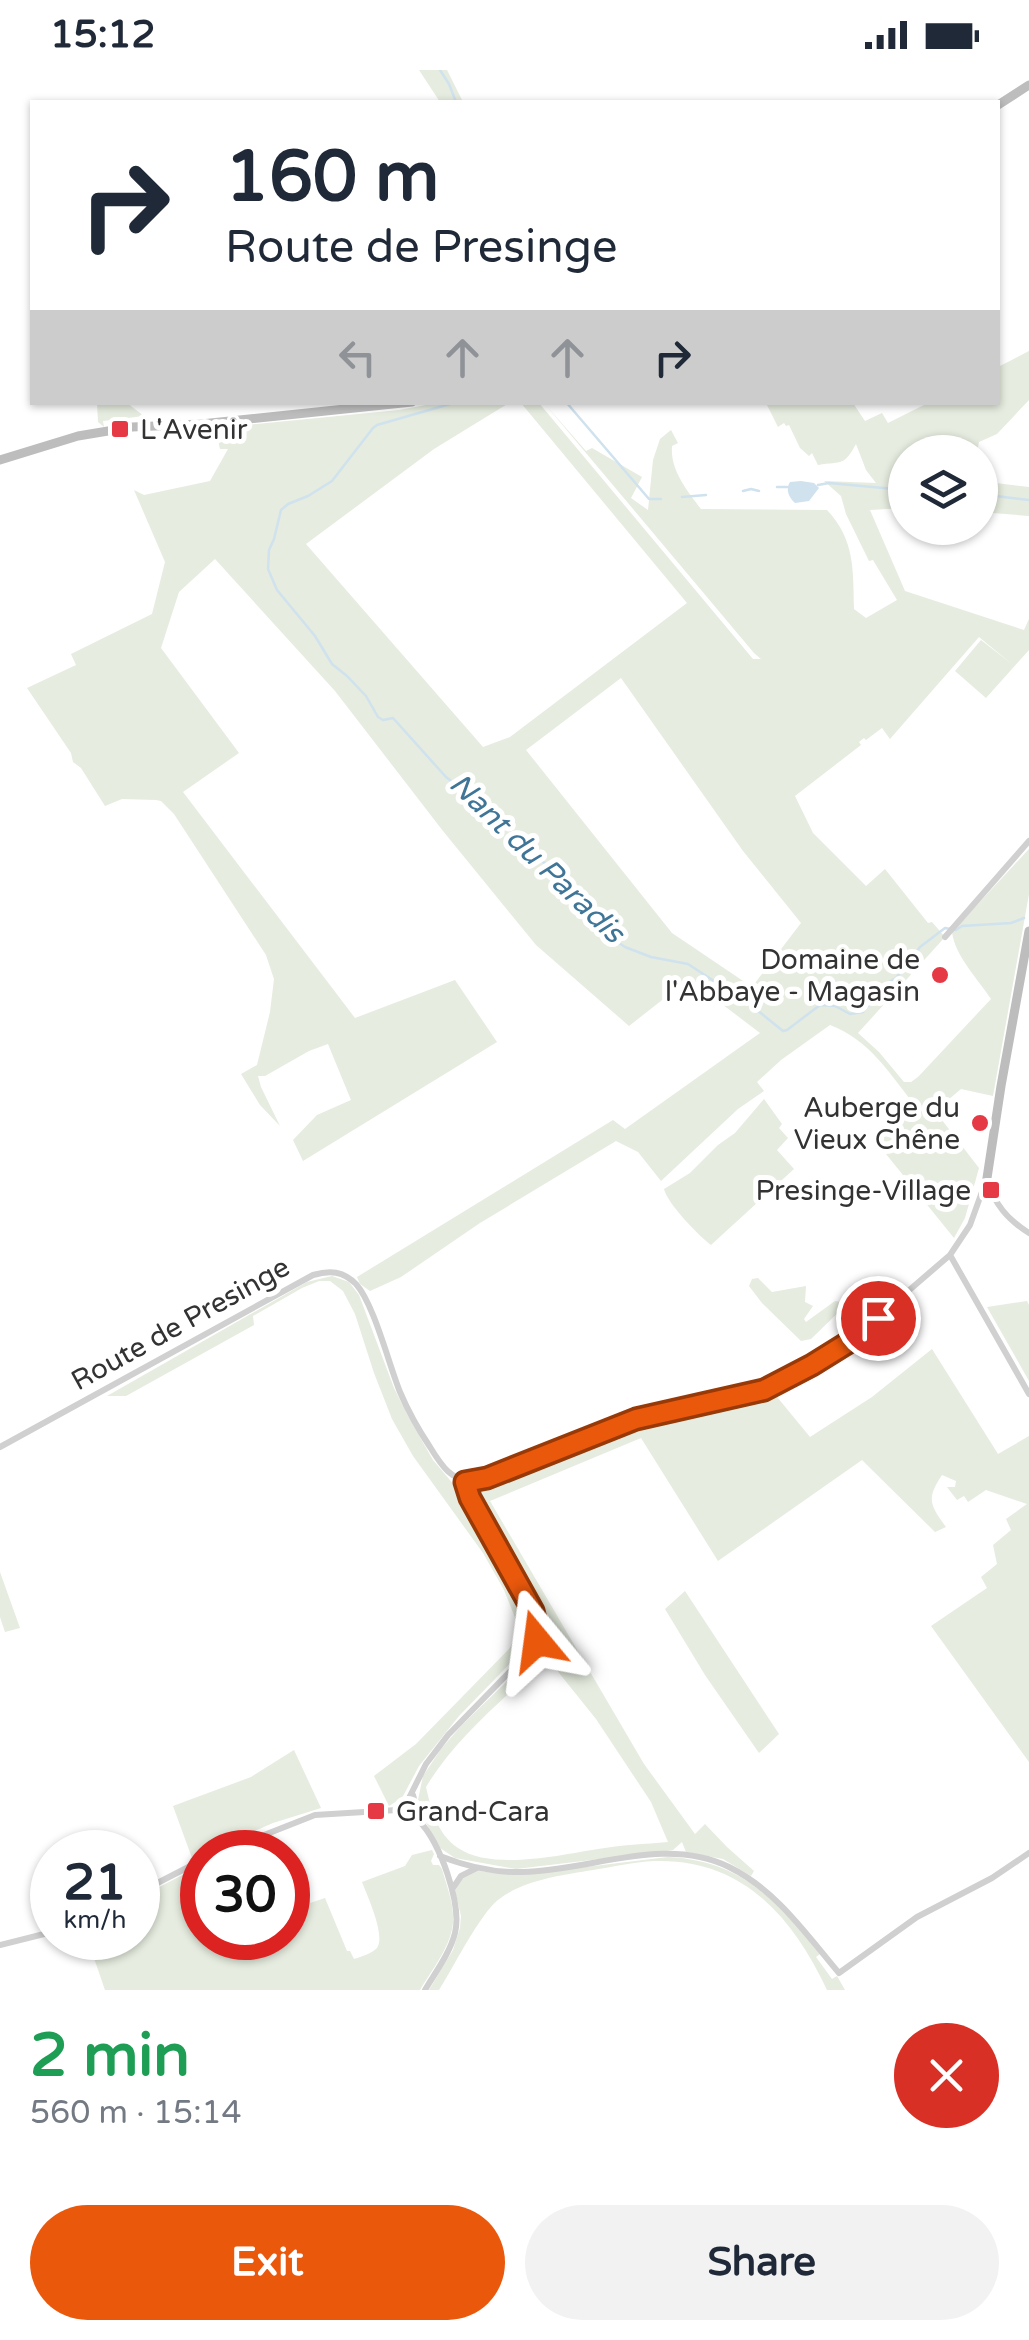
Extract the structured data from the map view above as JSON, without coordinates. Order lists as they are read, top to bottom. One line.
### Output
{"streets":{"street":["Route de Presinge"]},"water":["Nant du Paradis"],"places":{"transit":["L'Avenir","Presinge-Village","Grand-Cara"],"other":["Domaine de l'Abbaye - Magasin","Auberge du Vieux Chêne"]},"page":{"status":"15:12","turn":["160 m","Route de Presinge"],"speed":"21 km/h","limit":"30","heading":["2 min","560 m · 15:14"],"buttons":["Exit","Share"]}}
